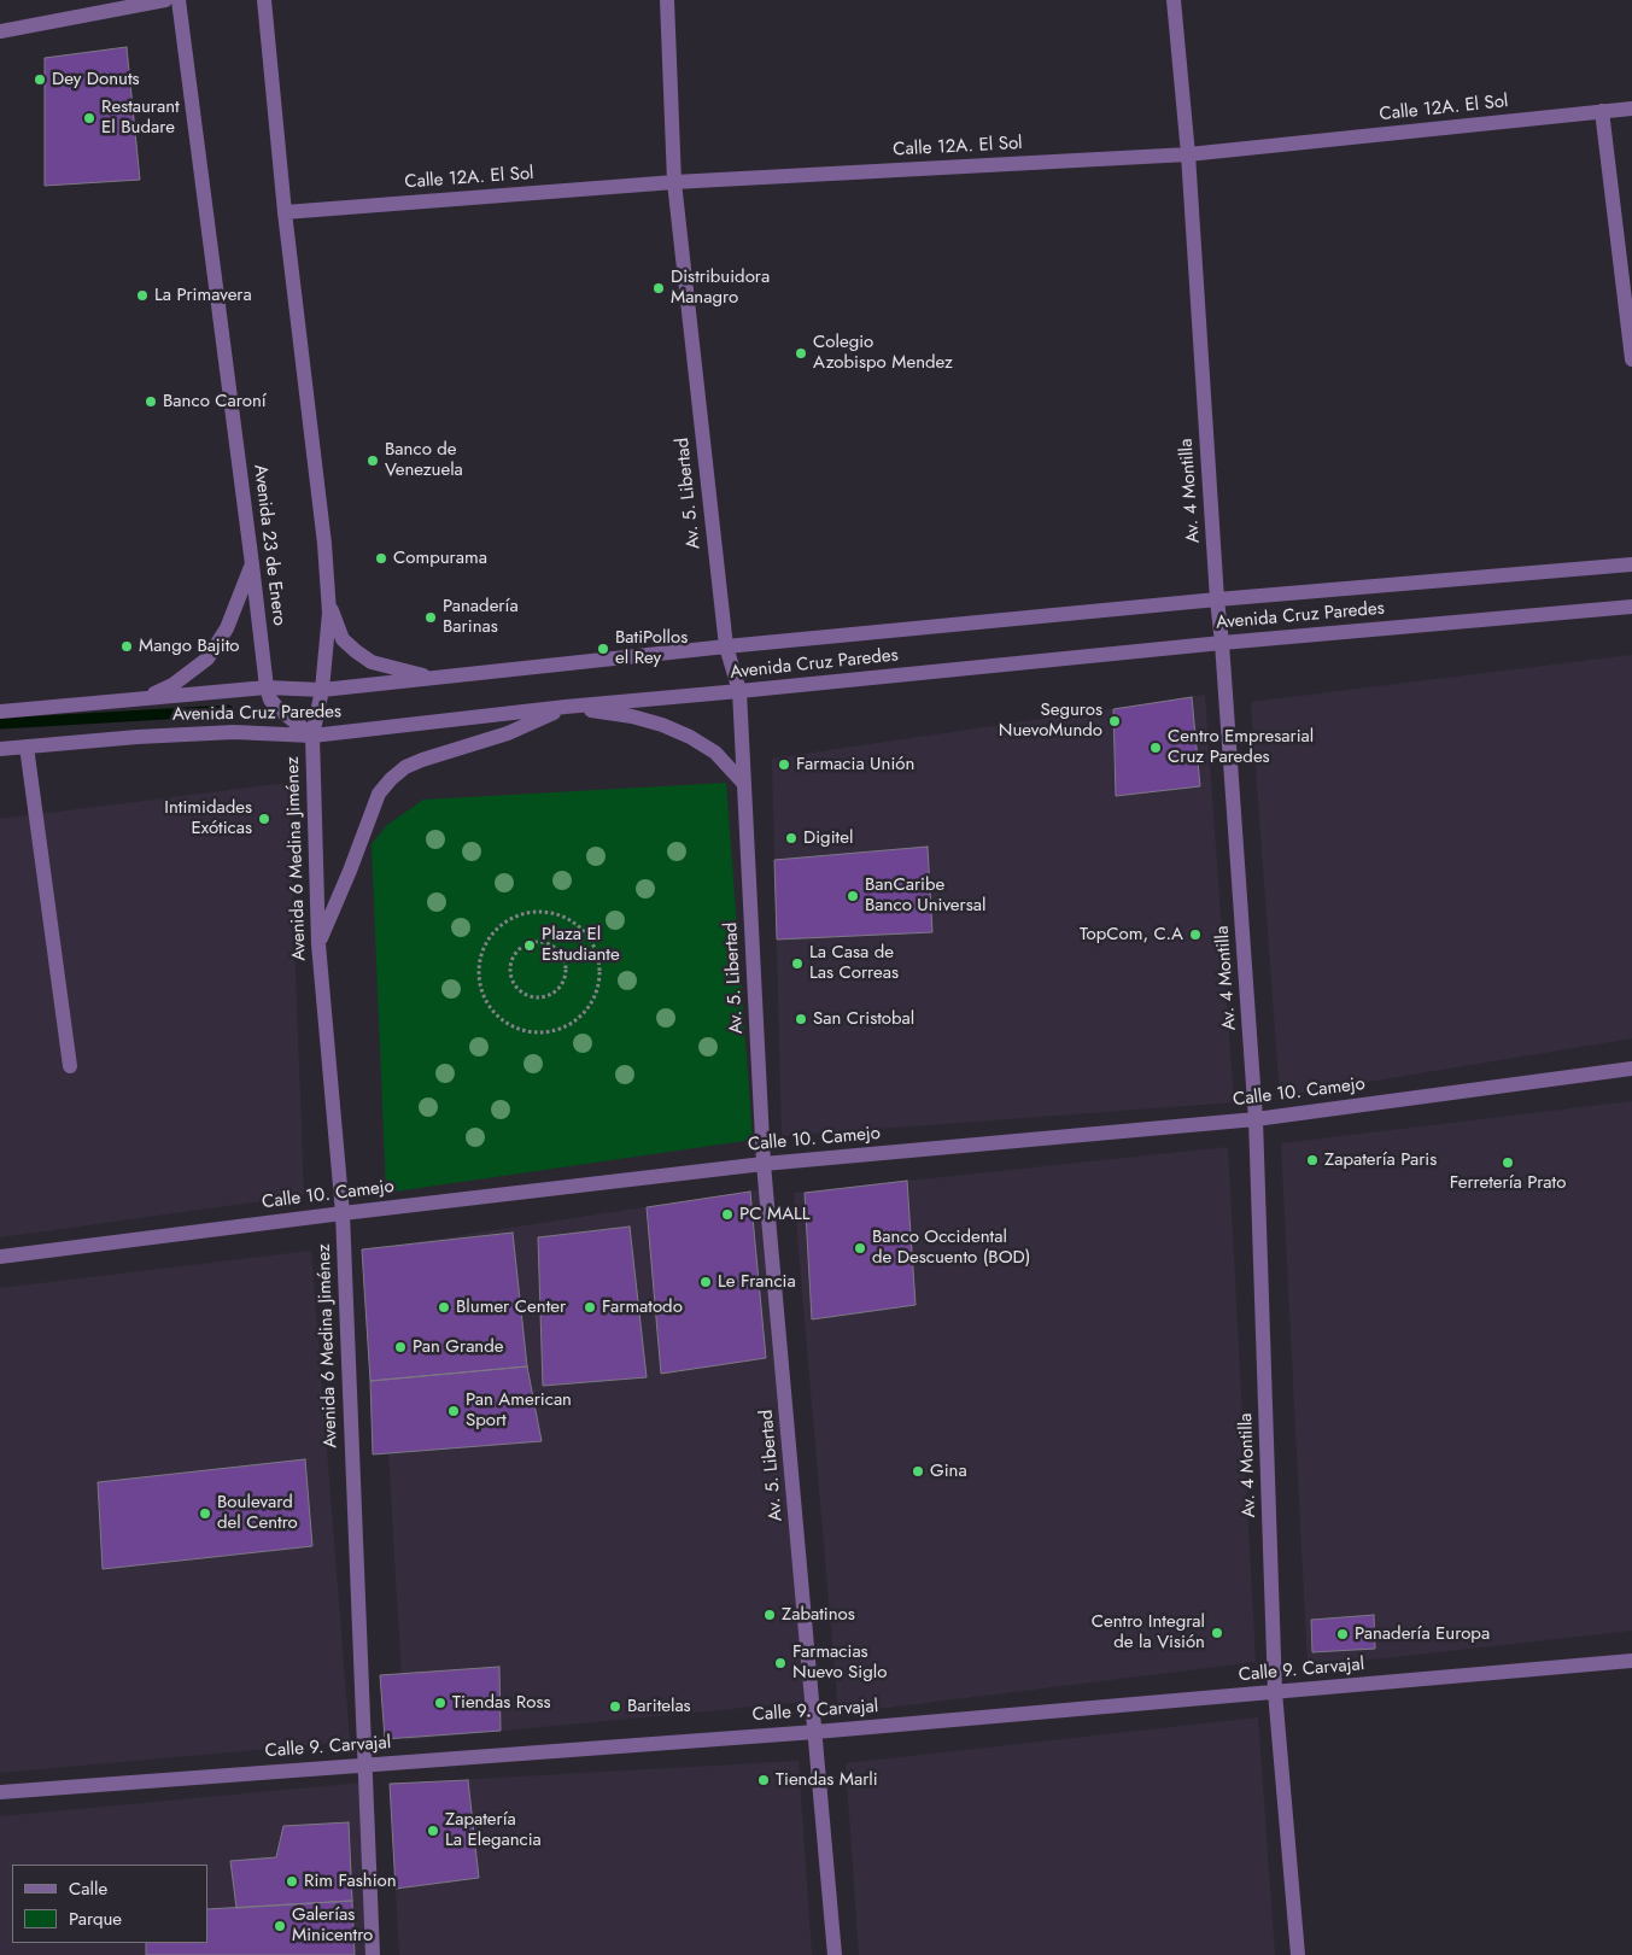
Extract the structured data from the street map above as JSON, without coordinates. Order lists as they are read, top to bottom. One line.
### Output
{"streets":{"street":["Calle 12A. El Sol","Av. 4 Montilla","Av. 5. Libertad","Avenida 23 de Enero","Avenida Cruz Paredes","Avenida 6 Medina Jiménez","Calle 10. Camejo","Calle 9. Carvajal"]},"crossings":[["Calle 12A. El Sol","Av. 4 Montilla"],["Calle 12A. El Sol","Av. 5. Libertad"],["Av. 4 Montilla","Avenida Cruz Paredes"],["Av. 4 Montilla","Calle 10. Camejo"],["Av. 4 Montilla","Calle 9. Carvajal"],["Av. 5. Libertad","Avenida Cruz Paredes"],["Av. 5. Libertad","Calle 10. Camejo"],["Av. 5. Libertad","Calle 9. Carvajal"],["Avenida 23 de Enero","Avenida Cruz Paredes"],["Avenida 23 de Enero","Avenida 6 Medina Jiménez"],["Avenida Cruz Paredes","Avenida 6 Medina Jiménez"],["Avenida 6 Medina Jiménez","Calle 10. Camejo"],["Avenida 6 Medina Jiménez","Calle 9. Carvajal"]],"places":["Dey Donuts","Restaurant El Budare","Distribuidora Managro","La Primavera","Colegio Azobispo Mendez","Banco Caroní","Banco de Venezuela","Compurama","Panadería Barinas","Mango Bajito","BatiPollos el Rey","Seguros NuevoMundo","Centro Empresarial Cruz Paredes","Farmacia Unión","Intimidades Exóticas","Digitel","BanCaribe Banco Universal","TopCom, C.A","Plaza El Estudiante","La Casa de Las Correas","San Cristobal","Zapatería Paris","Ferretería Prato","PC MALL","Banco Occidental de Descuento (BOD)","Le Francia","Blumer Center","Farmatodo","Pan Grande","Pan American Sport","Gina","Boulevard del Centro","Zabatinos","Centro Integral de la Visión","Panadería Europa","Farmacias Nuevo Siglo","Tiendas Ross","Baritelas","Tiendas Marli","Zapatería La Elegancia","Rim Fashion","Galerías Minicentro"],"legend":["Calle","Parque"]}
